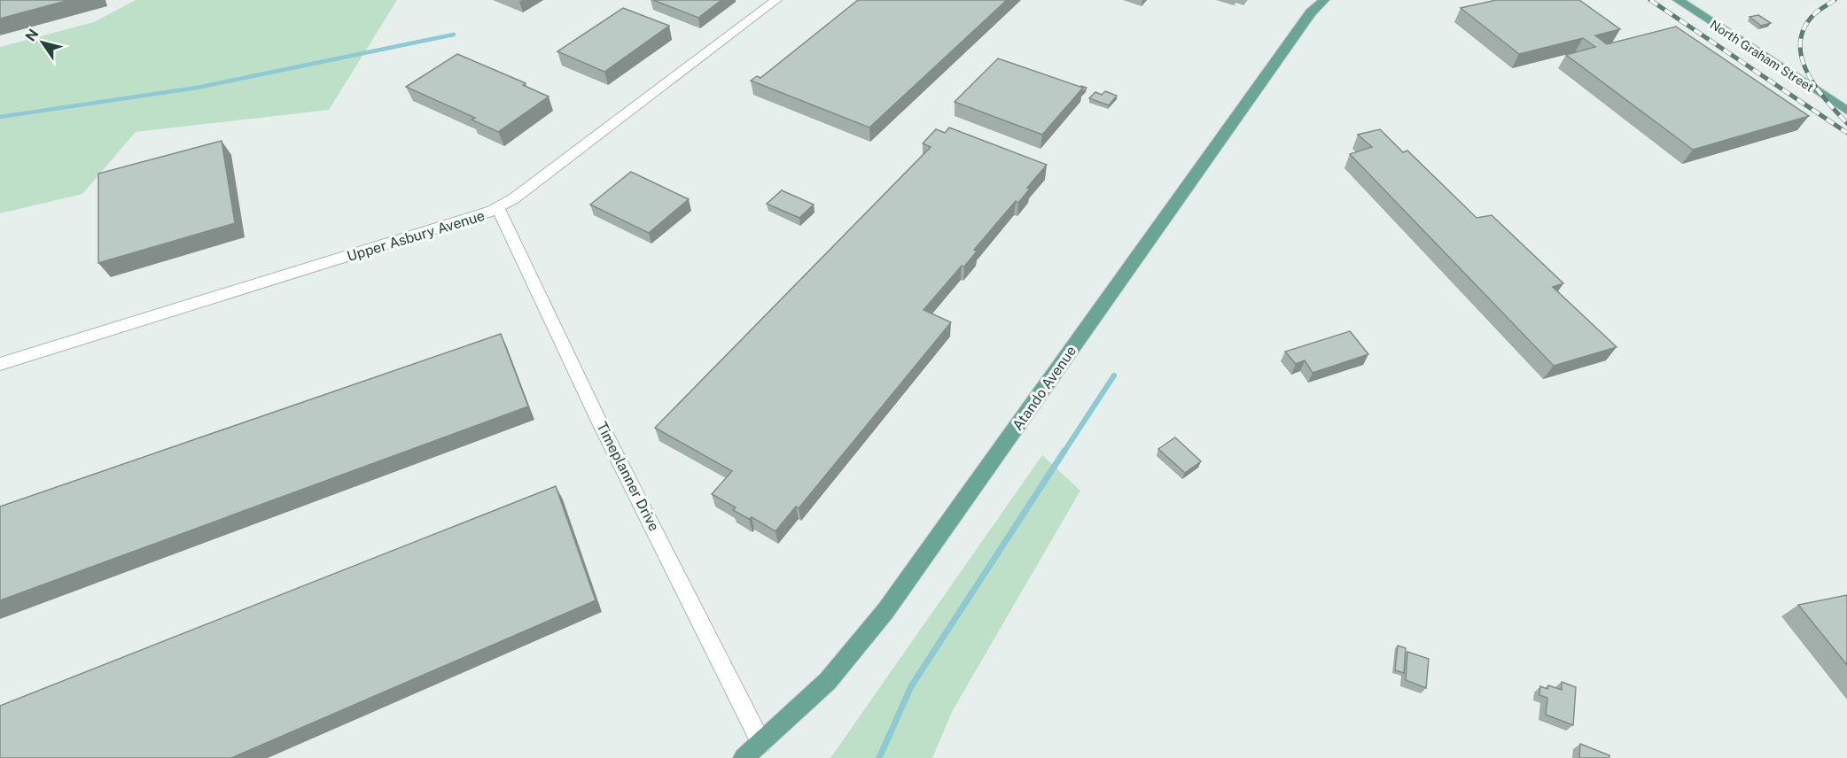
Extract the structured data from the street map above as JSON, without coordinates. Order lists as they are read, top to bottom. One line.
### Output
{"streets":{"main road":["North Graham Street","Atando Avenue"],"street":["Upper Asbury Avenue","Timeplanner Drive"]},"crossings":[["Upper Asbury Avenue","Timeplanner Drive"],["Atando Avenue","Timeplanner Drive"]],"north":"top left"}
